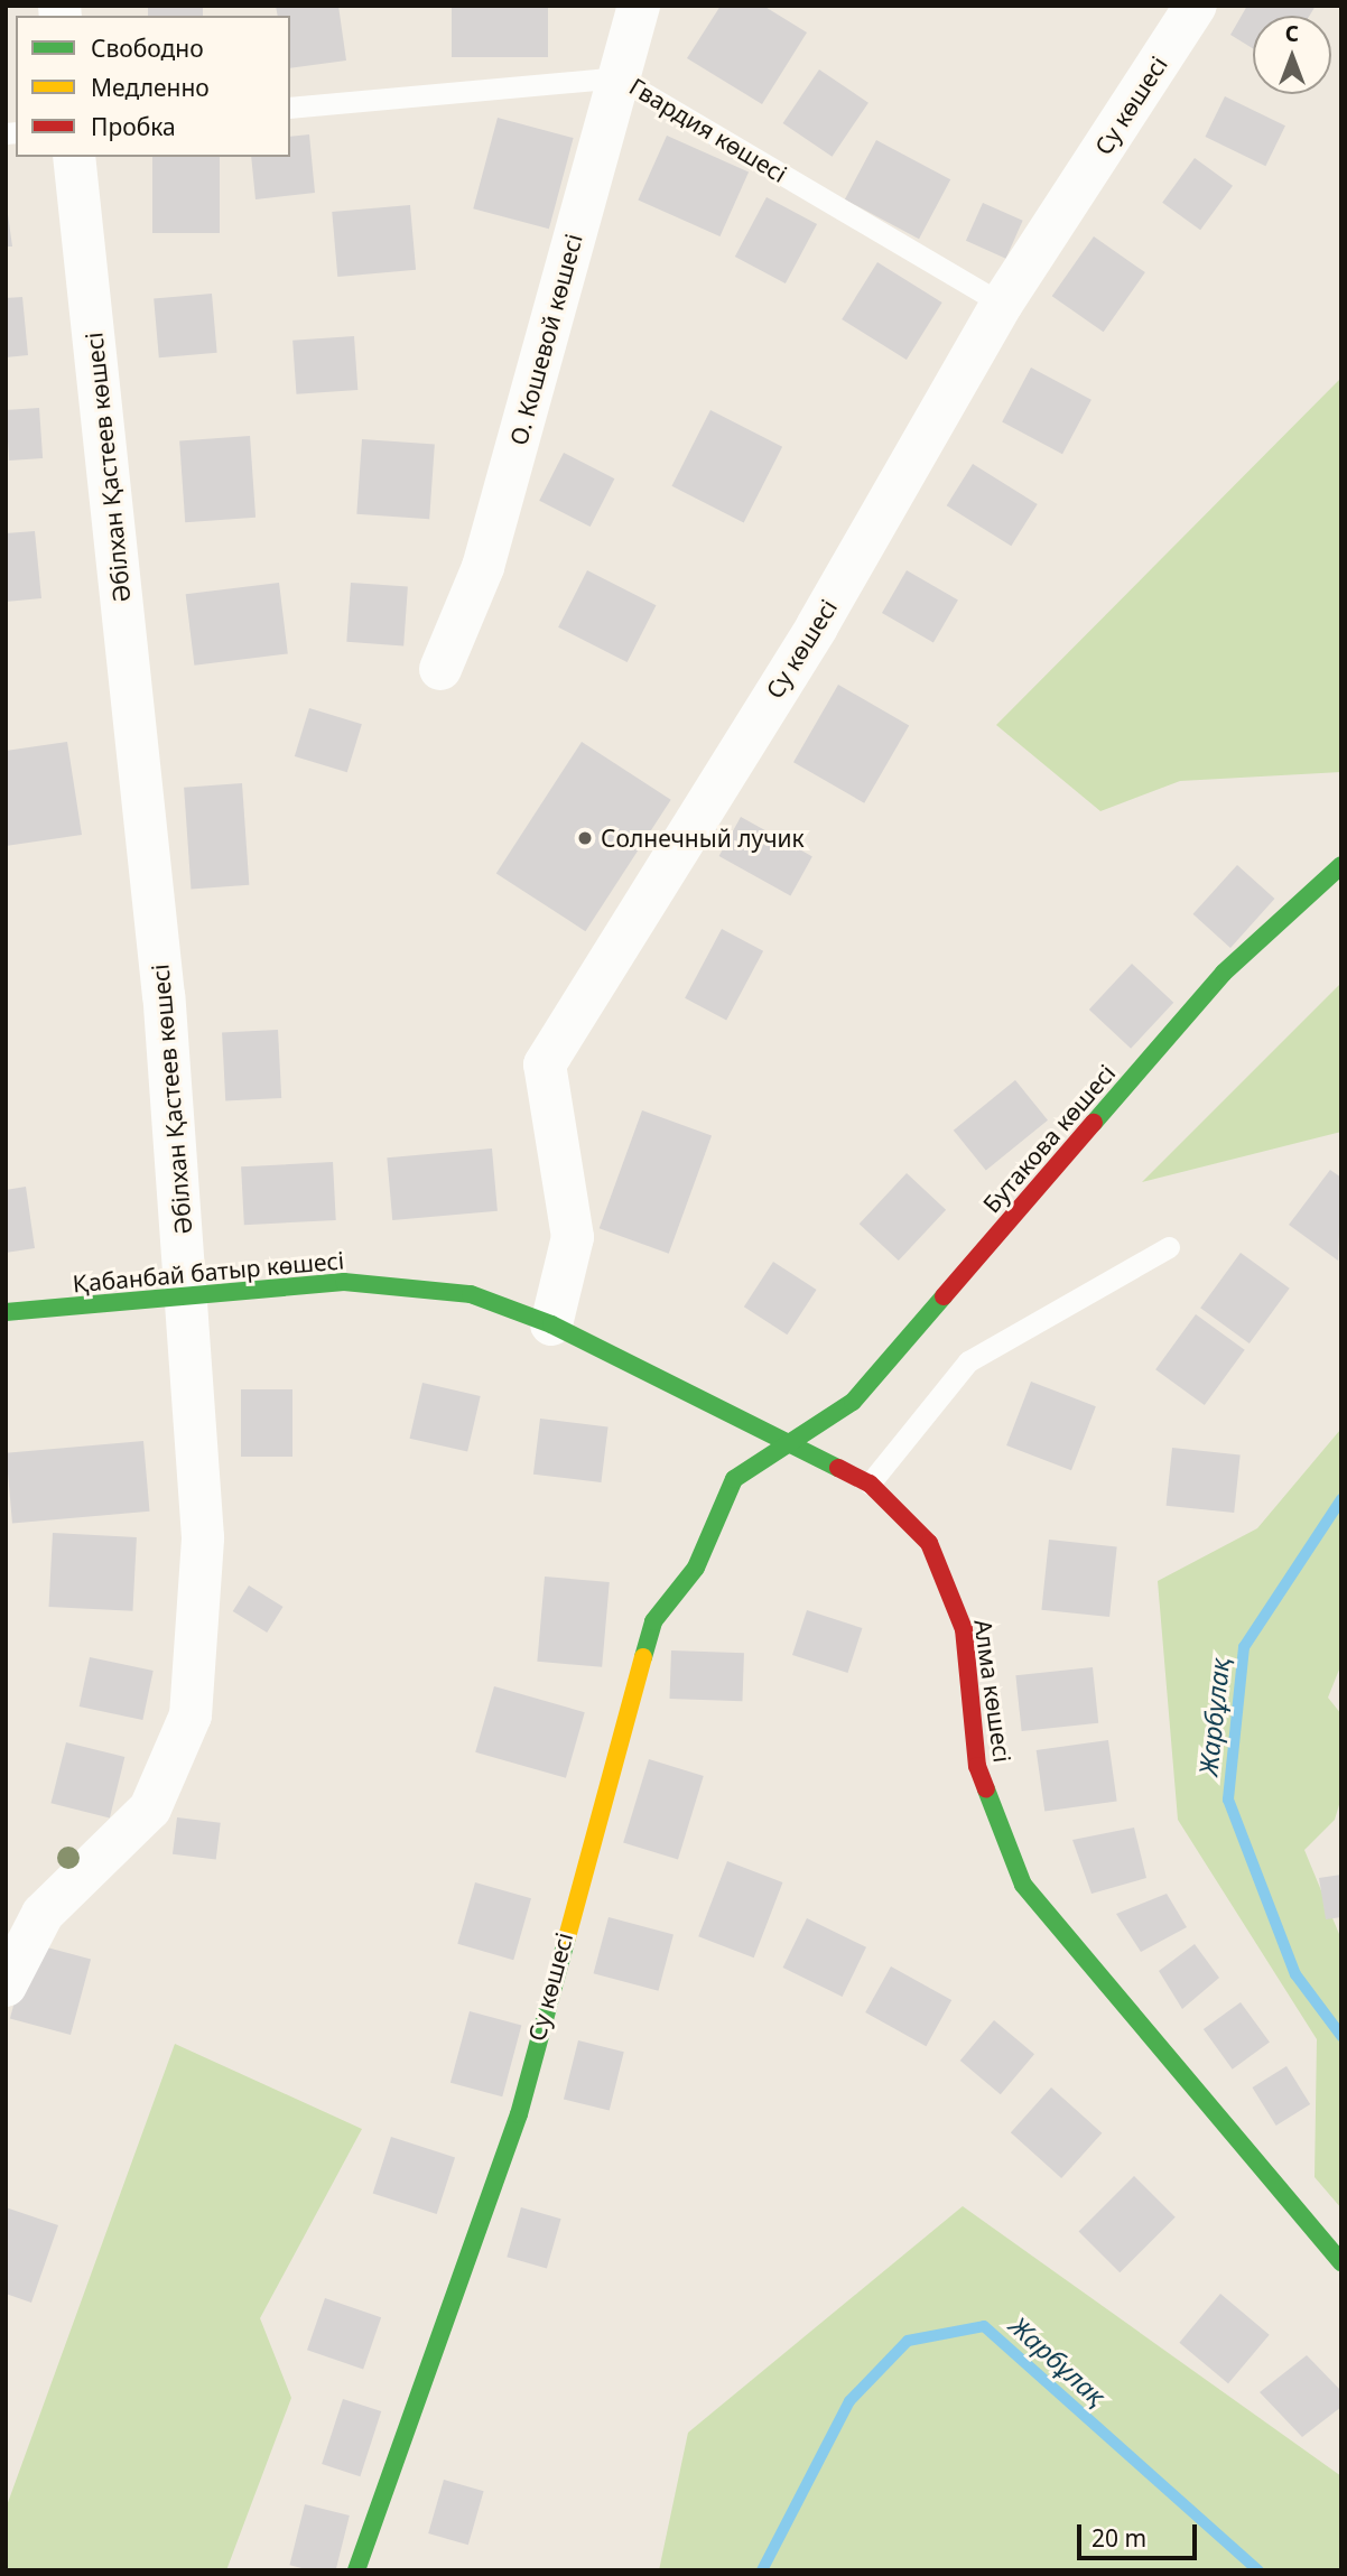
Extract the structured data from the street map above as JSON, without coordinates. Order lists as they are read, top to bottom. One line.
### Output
{"streets":{"street":["Су көшесі","О. Кошевой көшесі","Әбілхан Қастеев көшесі","Бутакова көшесі","Қабанбай батыр көшесі","Алма көшесі"],"lane":["Гвардия көшесі"]},"crossings":[["Су көшесі","Гвардия көшесі"],["Су көшесі","Бутакова көшесі"],["Су көшесі","Қабанбай батыр көшесі"],["Су көшесі","Алма көшесі"],["Гвардия көшесі","О. Кошевой көшесі"],["Әбілхан Қастеев көшесі","Қабанбай батыр көшесі"],["Бутакова көшесі","Алма көшесі"],["Қабанбай батыр көшесі","Алма көшесі"]],"water":["Жарбұлақ"],"places":["Солнечный лучик"],"legend":["Свободно","Медленно","Пробка"],"scale_bar":"20 m","north":"top"}
